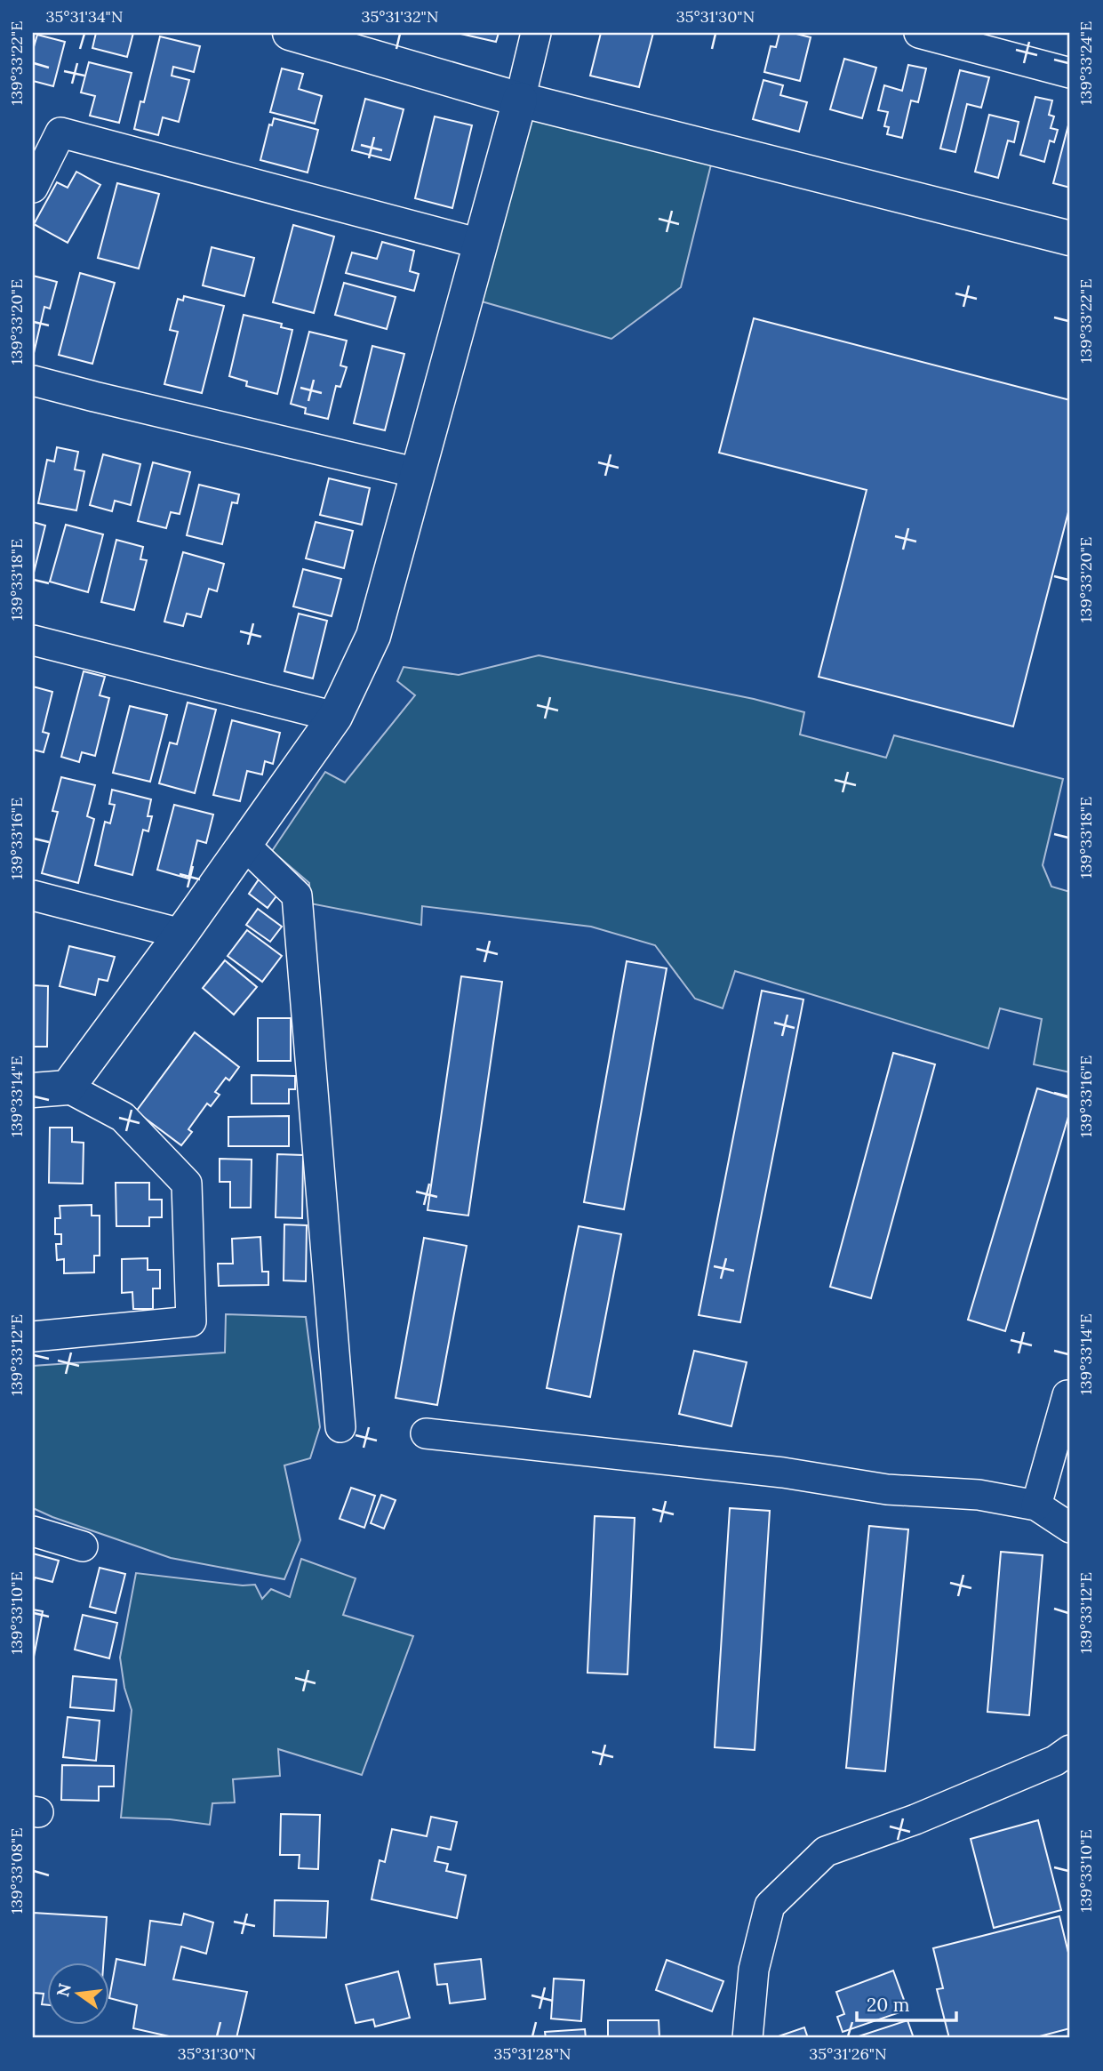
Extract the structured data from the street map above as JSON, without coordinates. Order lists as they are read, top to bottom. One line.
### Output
{"scale_bar":"20 m","north":"left","coordinates":["35°31'34\"N","35°31'32\"N","35°31'30\"N","139°33'24\"E","139°33'22\"E","139°33'20\"E","139°33'18\"E","139°33'16\"E","139°33'14\"E","139°33'12\"E","139°33'10\"E","139°33'08\"E","35°31'28\"N","35°31'26\"N"]}
